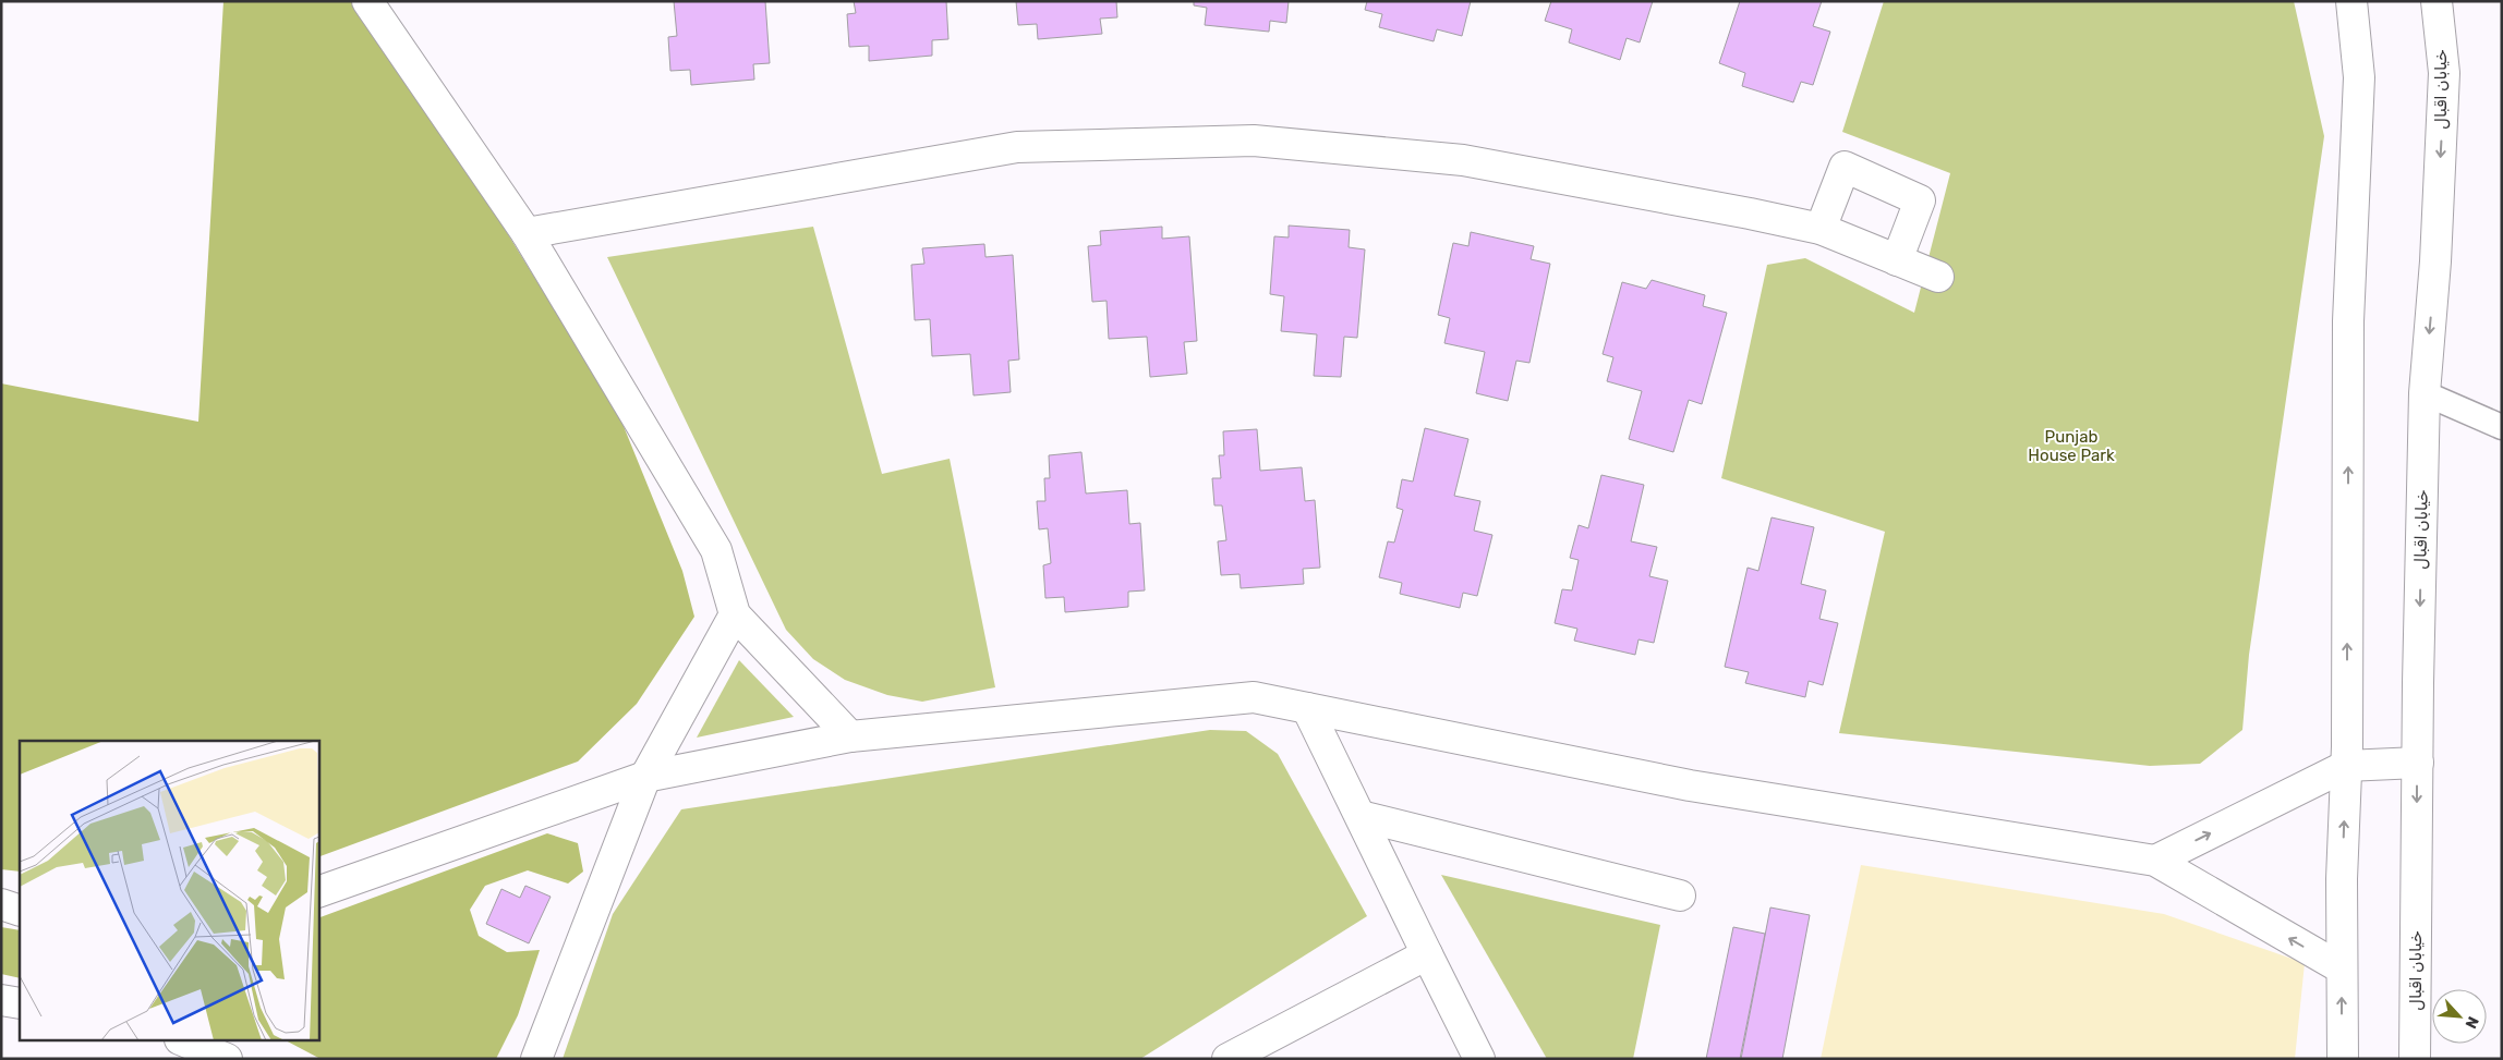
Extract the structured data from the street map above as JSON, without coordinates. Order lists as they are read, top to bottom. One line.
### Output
{"streets":{"street":["خیابان اقبال"]},"parks":["Punjab House Park"],"north":"bottom right"}
